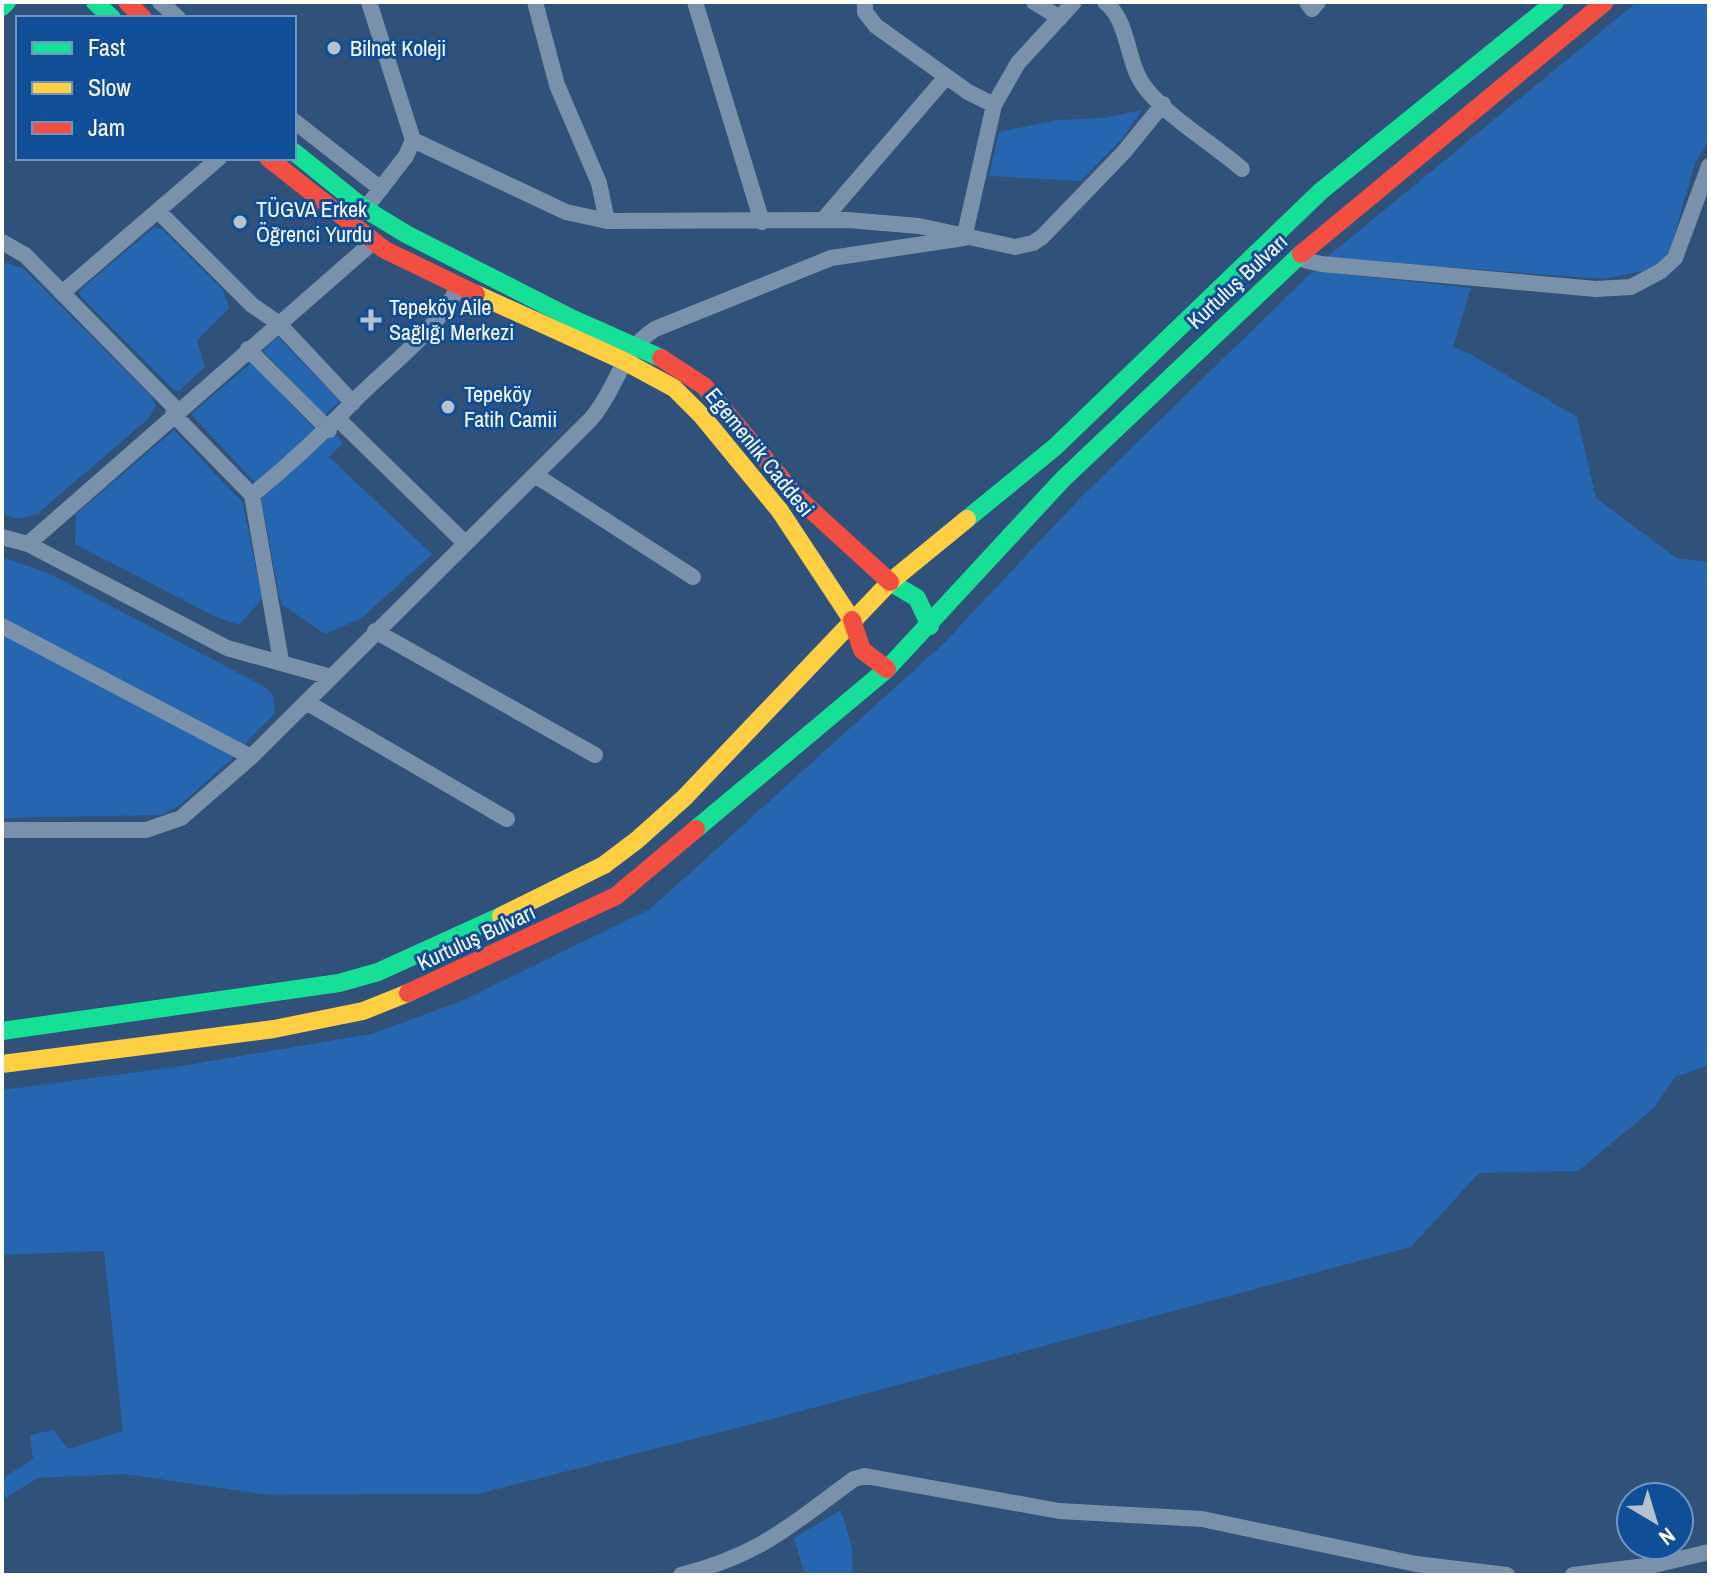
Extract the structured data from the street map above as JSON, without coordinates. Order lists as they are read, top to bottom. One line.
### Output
{"streets":{"main road":["Kurtuluş Bulvarı","Egemenlik Caddesi"]},"crossings":[["Kurtuluş Bulvarı","Egemenlik Caddesi"]],"places":{"other":["Bilnet Koleji","TÜGVA Erkek Öğrenci Yurdu","Tepeköy Fatih Camii"],"health":["Tepeköy Aile Sağlığı Merkezi"]},"legend":["Fast","Slow","Jam"],"north":"bottom right"}
